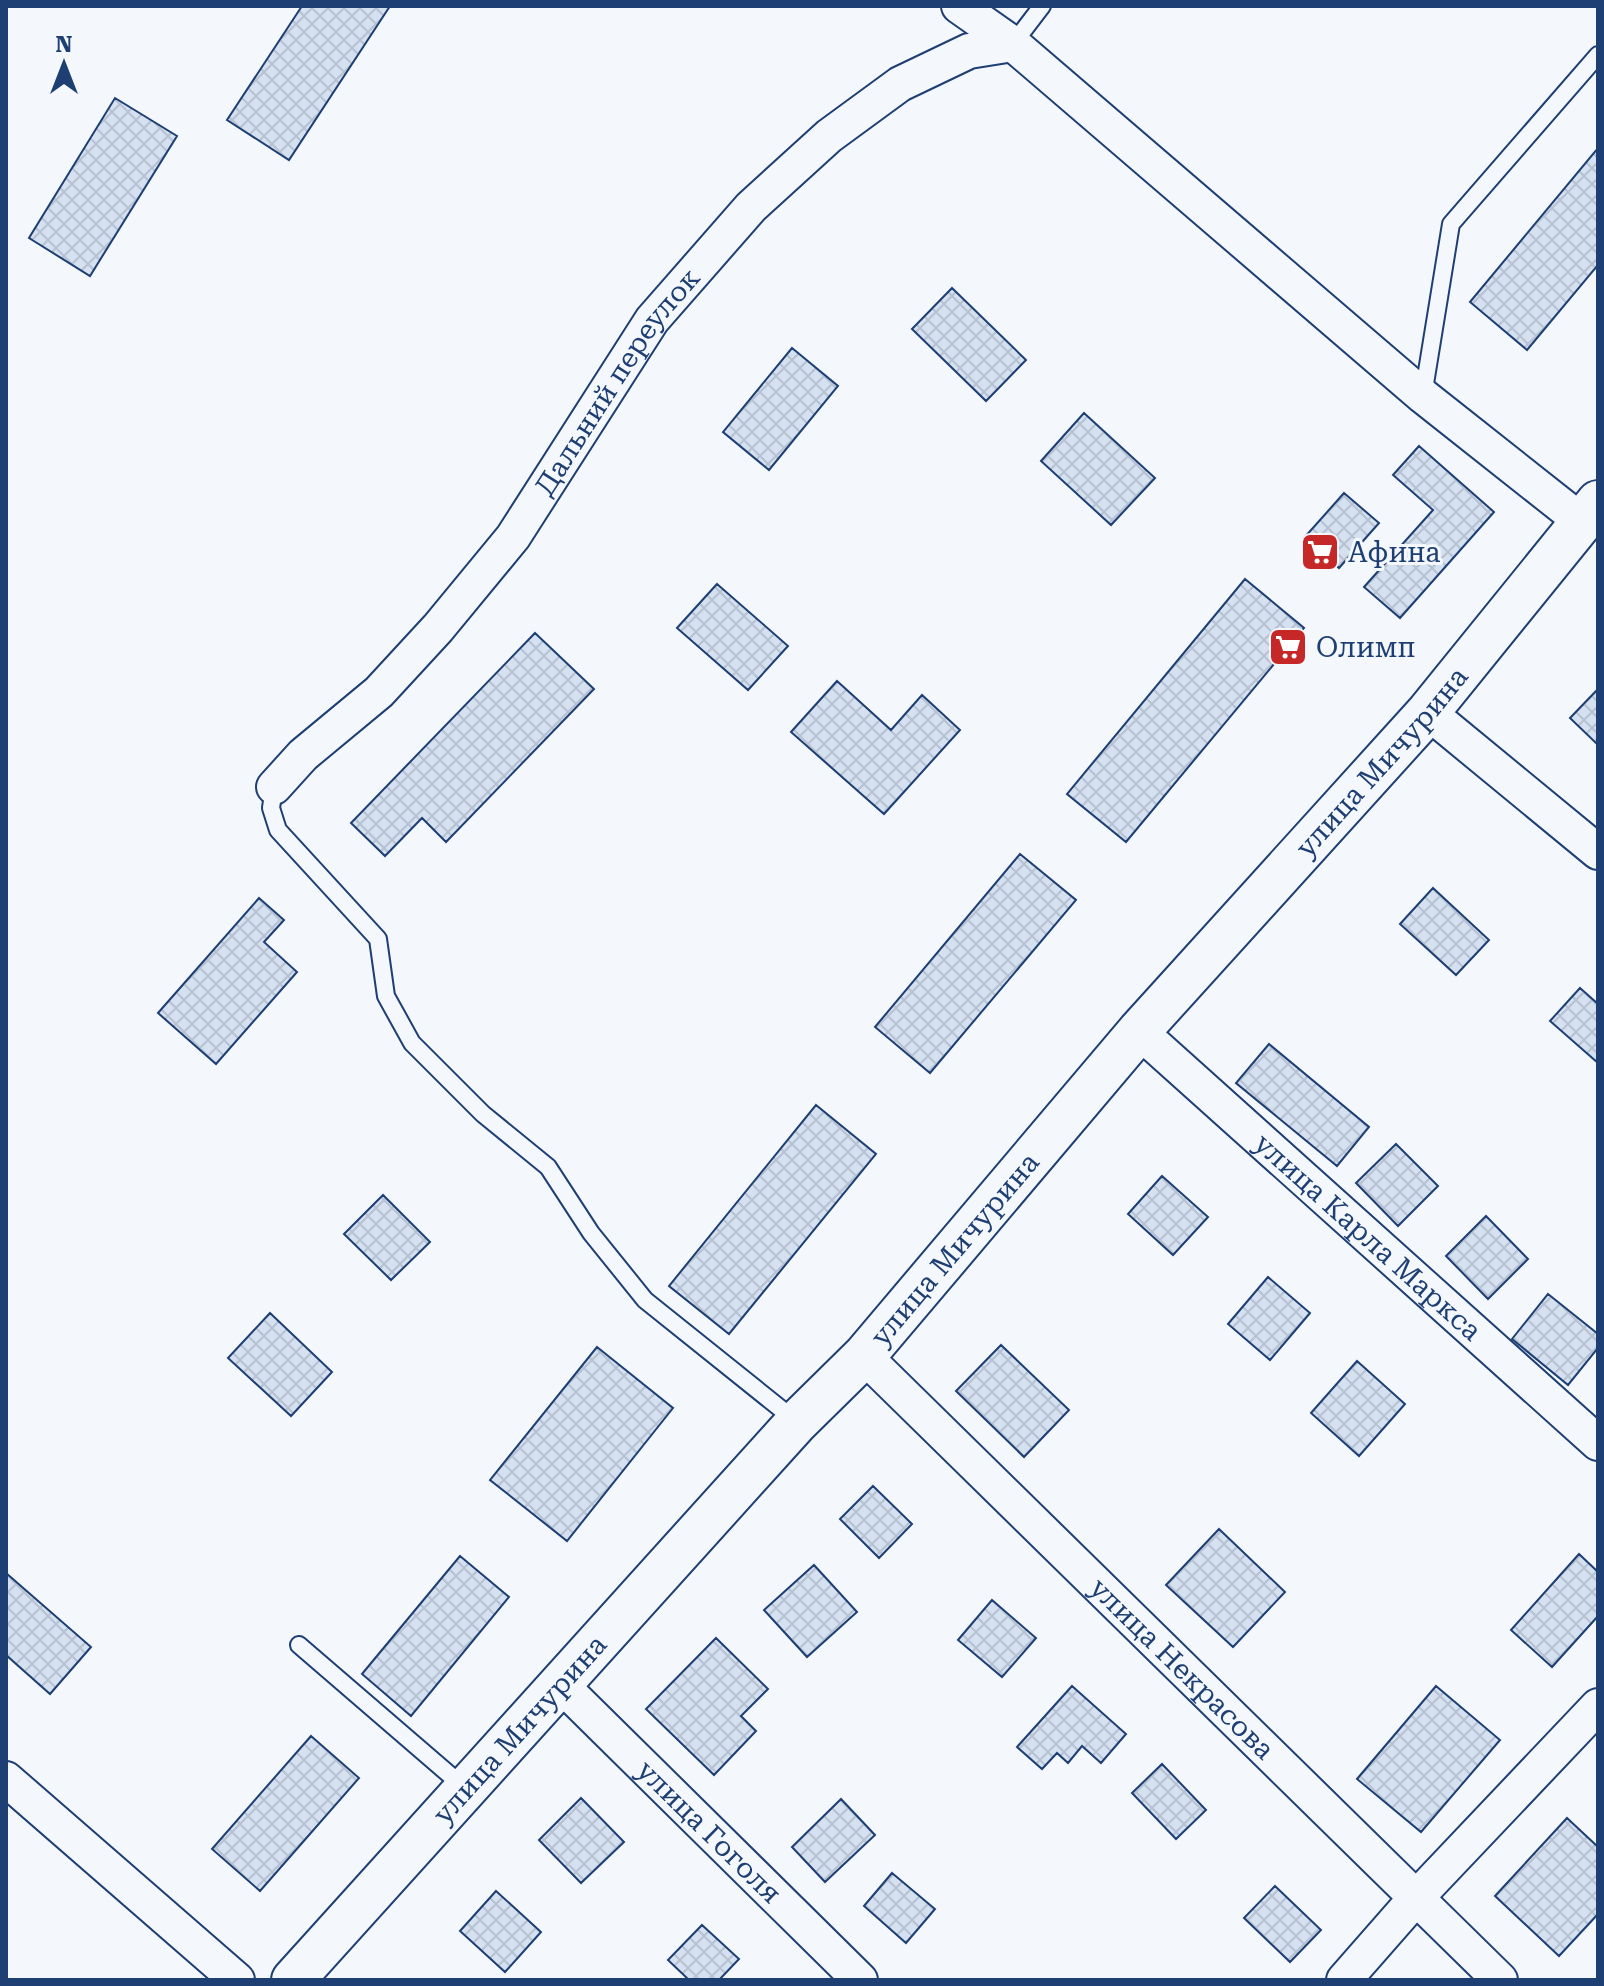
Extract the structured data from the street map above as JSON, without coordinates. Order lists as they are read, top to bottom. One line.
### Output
{"streets":{"street":["Дальний переулок","улица Мичурина","улица Карла Маркса","улица Некрасова","улица Гоголя"]},"crossings":[["улица Мичурина","улица Карла Маркса"],["улица Мичурина","улица Некрасова"],["улица Мичурина","улица Гоголя"]],"places":{"supermarket":["Афина","Олимп"]},"north":"top"}
